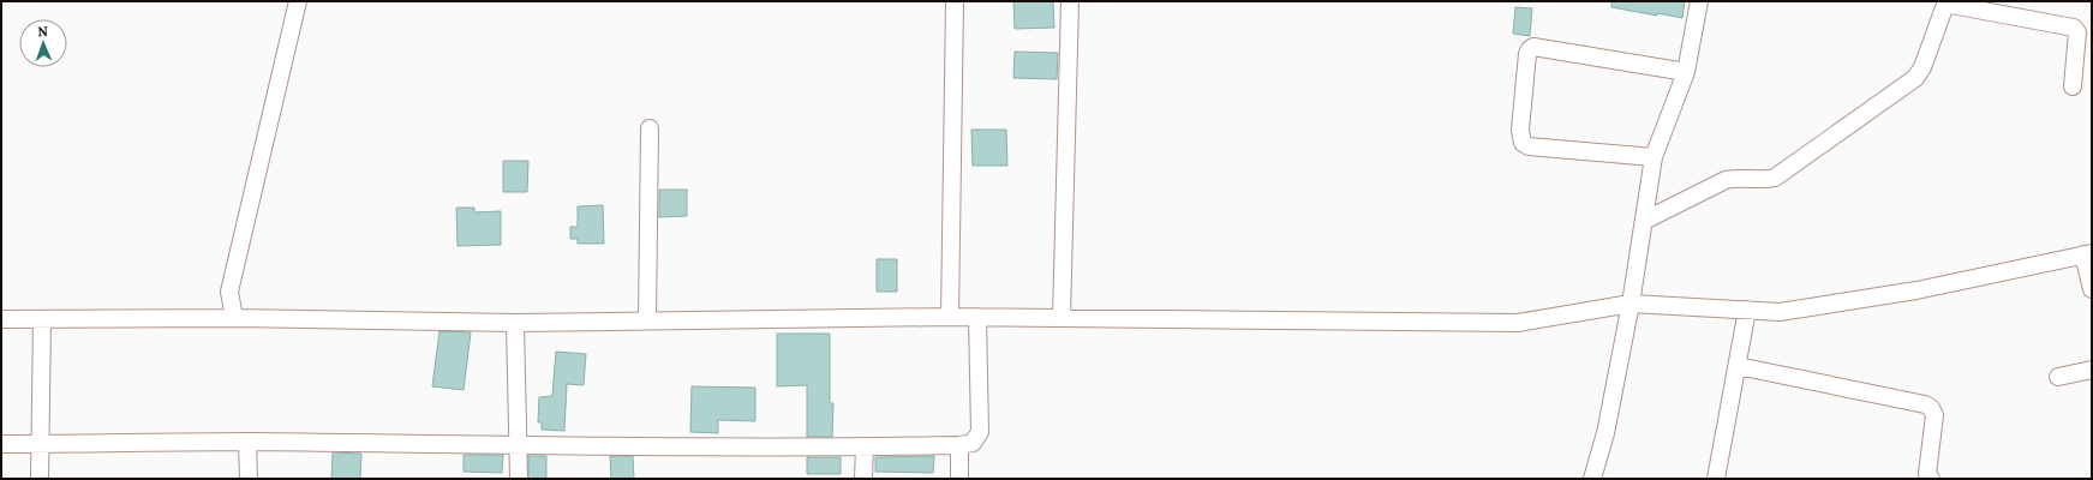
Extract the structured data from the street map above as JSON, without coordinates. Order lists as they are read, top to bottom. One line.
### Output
{"north":"top"}
